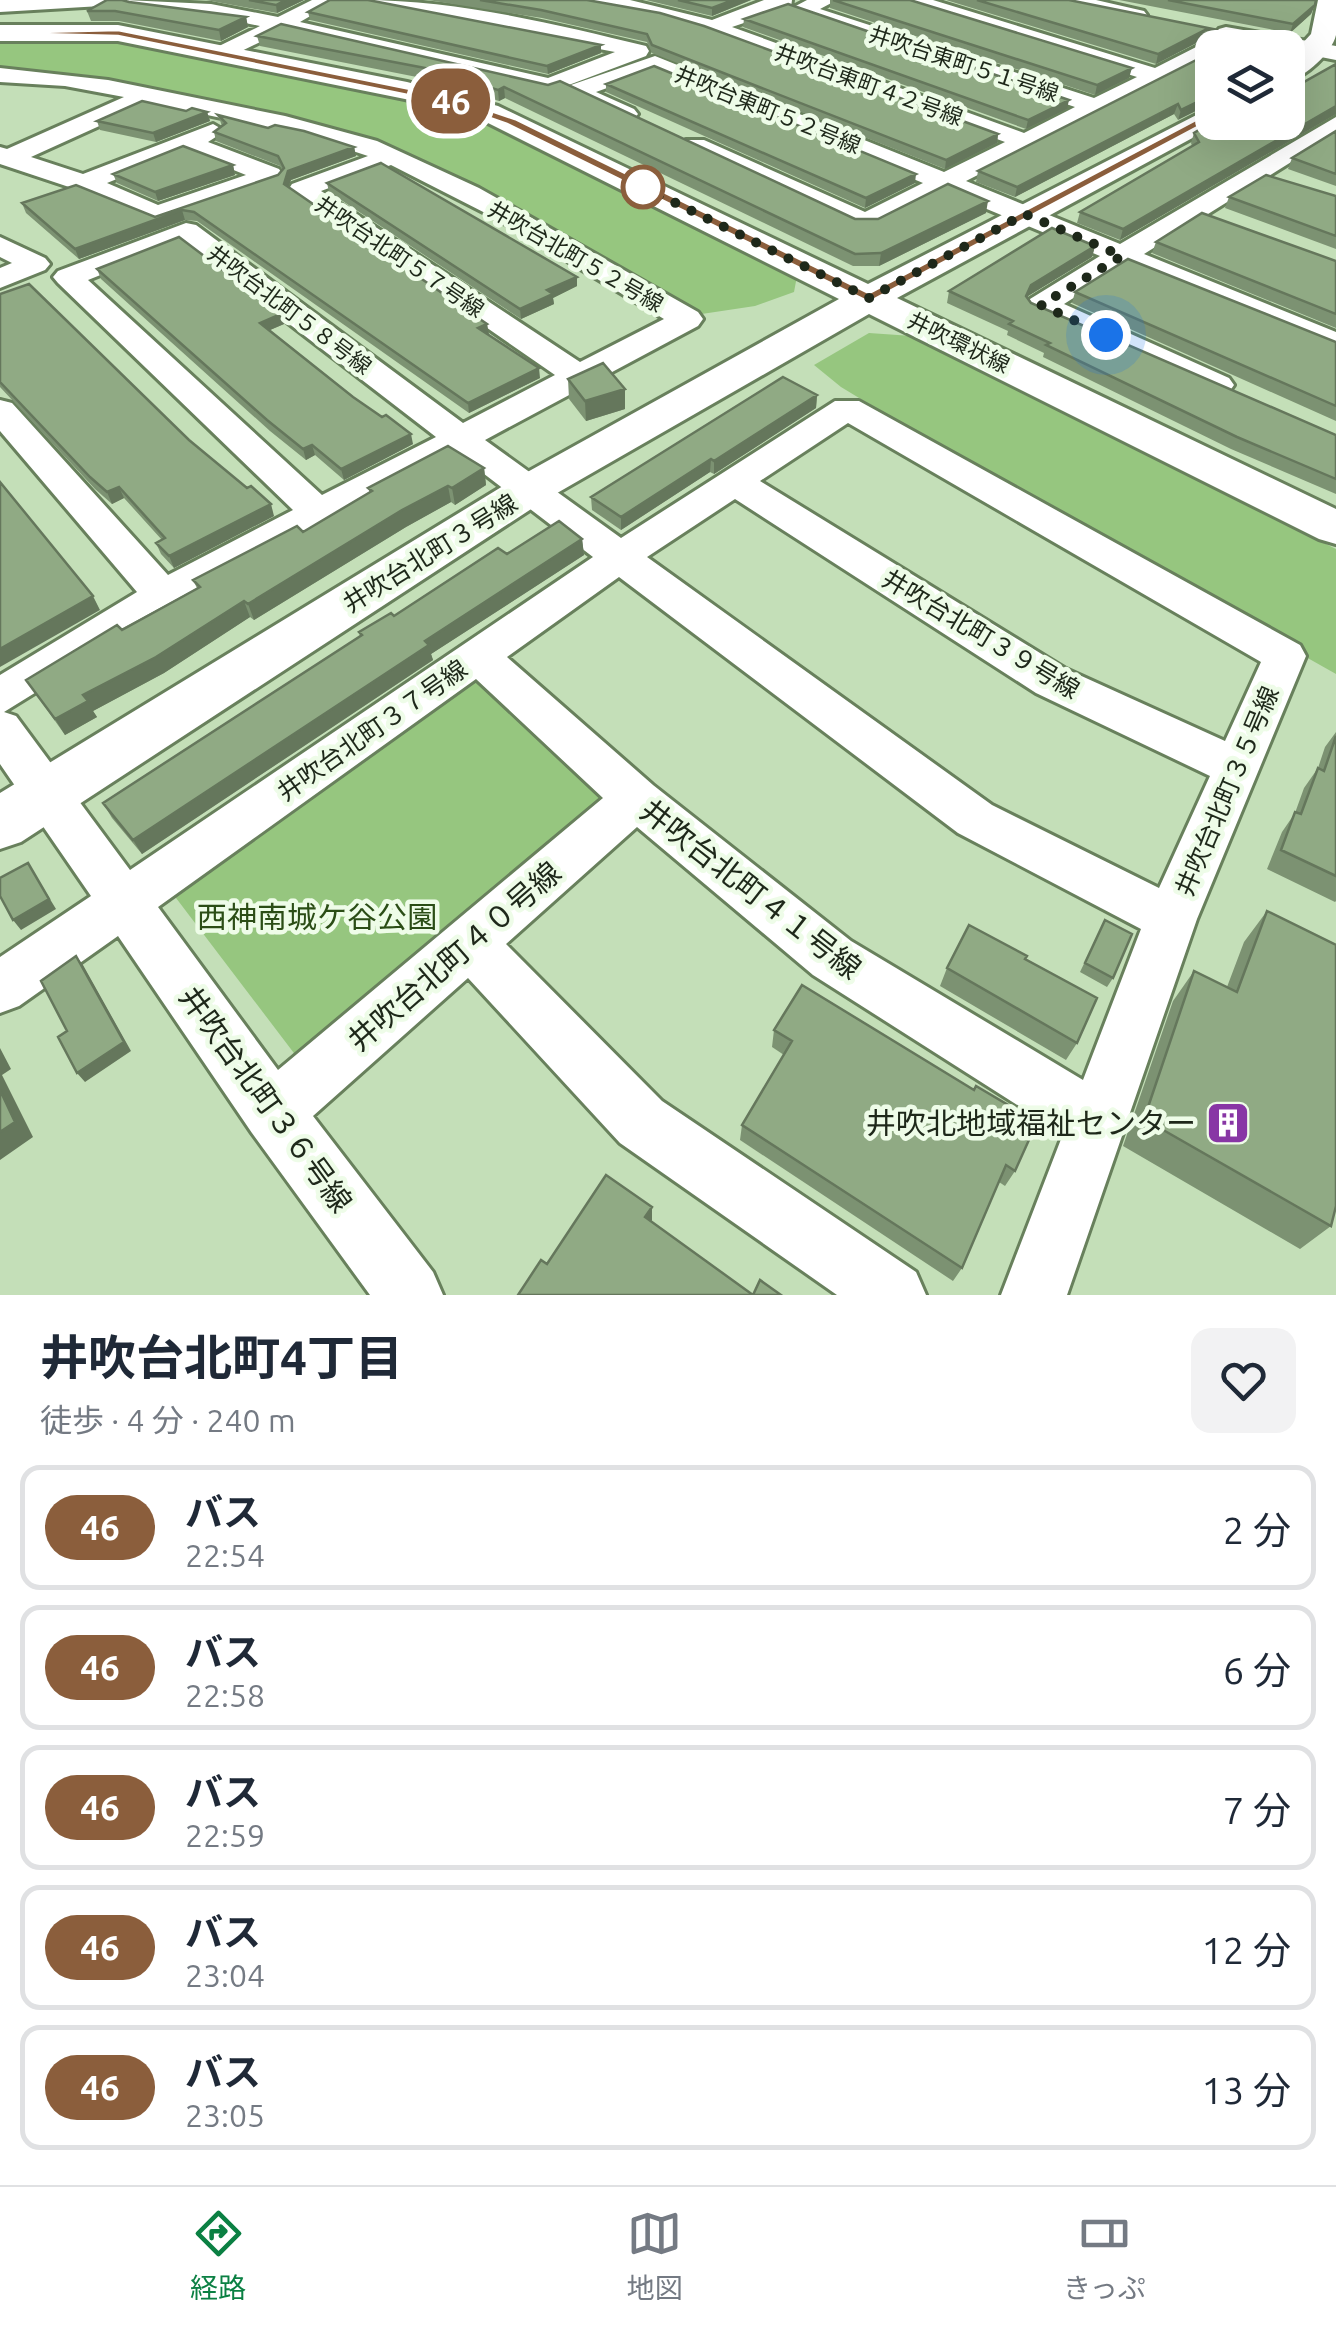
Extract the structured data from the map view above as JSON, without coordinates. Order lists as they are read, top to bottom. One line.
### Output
{"streets":{"street":["井吹台東町５１号線","井吹台東町４２号線","井吹台東町５２号線","井吹台北町５７号線","井吹台北町５２号線","井吹台北町５８号線","井吹環状線","井吹台北町３号線","井吹台北町３９号線","井吹台北町３７号線","井吹台北町３５号線","井吹台北町４１号線","井吹台北町４０号線","井吹台北町３６号線"]},"crossings":[["井吹台東町５２号線","井吹台北町３号線"],["井吹台北町５７号線","井吹台北町５２号線"],["井吹台北町５２号線","井吹台北町５８号線"],["井吹台北町５８号線","井吹台北町３号線"],["井吹台北町５８号線","井吹台北町３５号線"],["井吹環状線","井吹台北町３号線"],["井吹台北町３号線","井吹台北町３５号線"],["井吹台北町３号線","井吹台北町３６号線"],["井吹台北町３９号線","井吹台北町３５号線"],["井吹台北町３７号線","井吹台北町３５号線"],["井吹台北町３７号線","井吹台北町４１号線"],["井吹台北町３７号線","井吹台北町３６号線"],["井吹台北町４１号線","井吹台北町４０号線"],["井吹台北町４０号線","井吹台北町３６号線"]],"parks":["西神南城ケ谷公園"],"places":{"building":["井吹北地域福祉センター"]},"lines":["bus line 46"],"page":{"on_map":"46","heading":["井吹台北町4丁目","徒歩 · 4 分 · 240 m"],"list":[{"mark":"46","name":"バス","note":"22:54","value":"2 分"},{"mark":"46","name":"バス","note":"22:58","value":"6 分"},{"mark":"46","name":"バス","note":"22:59","value":"7 分"},{"mark":"46","name":"バス","note":"23:04","value":"12 分"},{"mark":"46","name":"バス","note":"23:05","value":"13 分"}],"tabs":["経路","地図","きっぷ"]}}
